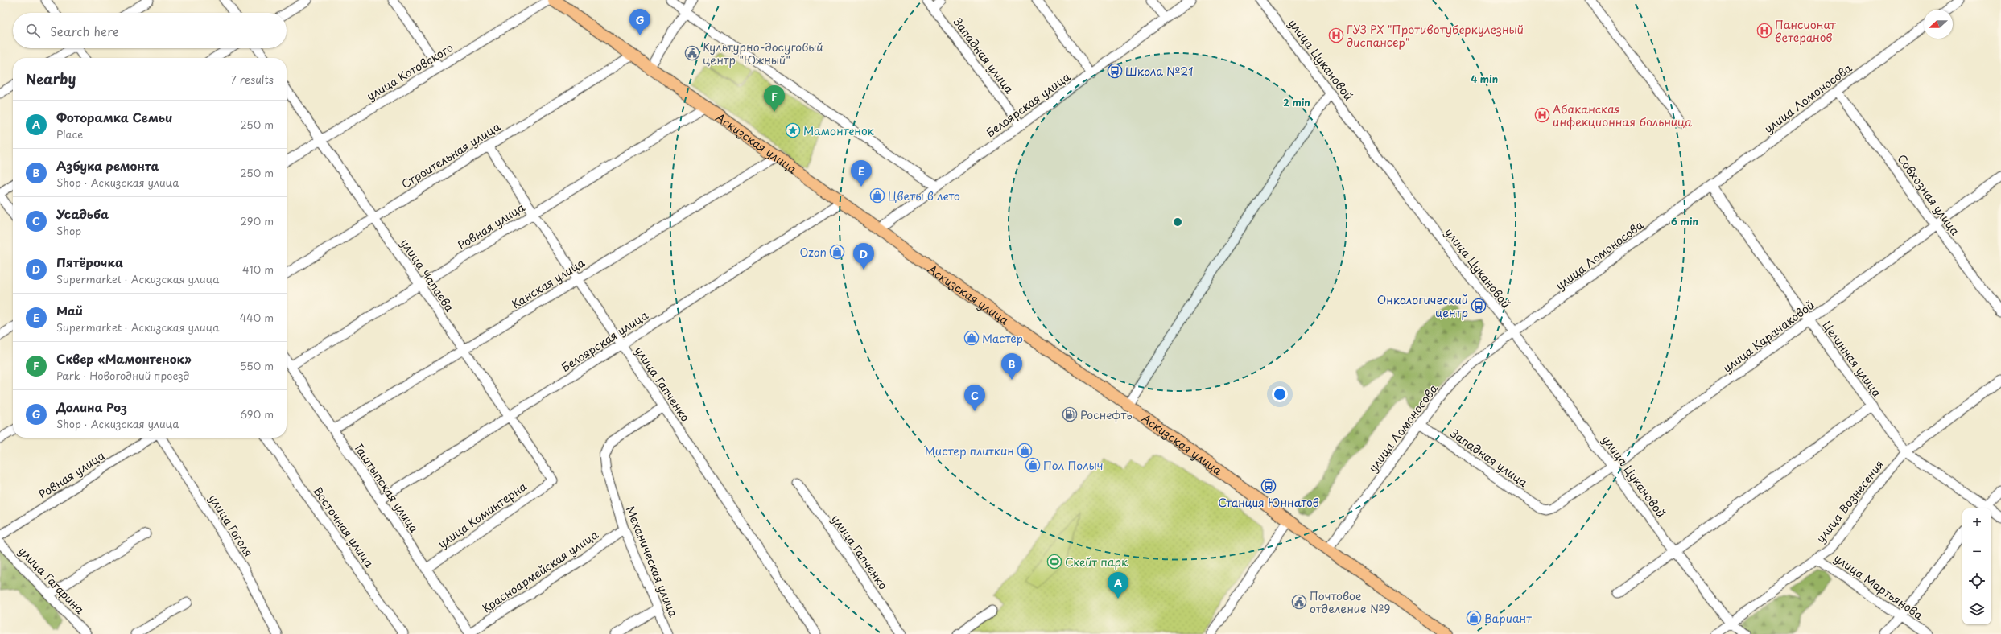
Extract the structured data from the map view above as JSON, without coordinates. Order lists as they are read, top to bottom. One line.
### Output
{"streets":{"main road":["Аскизская улица"],"street":["Западная улица","улица Цукановой","улица Котовского","улица Ломоносова","Белоярская улица","Строительная улица","Совхозная улица","Ровная улица","улица Чапаева","Канская улица","улица Карачаковой","Целинная улица","улица Гапченко","Таштыпская улица","улица Вознесения","улица Коминтерна","улица Гоголя","Восточная улица","Механическая улица","Красноармейская улица","улица Гагарина","улица Мартьянова"]},"crossings":[["Западная улица","улица Ломоносова"],["Западная улица","Белоярская улица"],["Западная улица","улица Карачаковой"],["улица Цукановой","улица Ломоносова"],["улица Цукановой","улица Карачаковой"],["улица Цукановой","улица Вознесения"],["улица Котовского","улица Чапаева"],["улица Ломоносова","Аскизская улица"],["улица Ломоносова","Совхозная улица"],["улица Ломоносова","Целинная улица"],["Белоярская улица","Аскизская улица"],["Белоярская улица","улица Чапаева"],["Белоярская улица","улица Гапченко"],["Белоярская улица","Таштыпская улица"],["Аскизская улица","Строительная улица"],["Аскизская улица","Ровная улица"],["Аскизская улица","Канская улица"],["Строительная улица","улица Чапаева"],["Строительная улица","улица Гапченко"],["Совхозная улица","улица Карачаковой"],["Ровная улица","улица Чапаева"],["Ровная улица","улица Гапченко"],["Ровная улица","Таштыпская улица"],["улица Чапаева","Канская улица"],["улица Чапаева","улица Коминтерна"],["Канская улица","улица Гапченко"],["Канская улица","Таштыпская улица"],["улица Карачаковой","Целинная улица"],["Целинная улица","улица Вознесения"],["улица Гапченко","Механическая улица"],["Таштыпская улица","улица Коминтерна"],["Таштыпская улица","Красноармейская улица"],["улица Вознесения","улица Мартьянова"],["Механическая улица","Красноармейская улица"]],"places":{"hospital":["Пансионат ветеранов","ГУЗ РХ \"Противотуберкулезный диспансер\"","Абаканская инфекционная больница"],"public building":["Культурно-досуговый центр \"Южный\"","Почтовое отделение №9"],"bus stop":["Школа №21","Онкологический центр","Станция Юннатов"],"place":["Мамонтенок"],"shop":["Цветы в лето","Ozon","Мастер","Мистер плиткин","Пол Полыч","Вариант"],"fuel station":["Роснефть"],"sports":["Скейт парк"]},"north":"left","page":{"pins":["G","F","E","D","B","C","A"],"search":"Search here","heading":["Nearby","7 results"],"list":[{"mark":"A","name":"Фоторамка Семьи","note":"Place","value":"250 m"},{"mark":"B","name":"Азбука ремонта","note":"Shop · Аскизская улица","value":"250 m"},{"mark":"C","name":"Усадьба","note":"Shop","value":"290 m"},{"mark":"D","name":"Пятёрочка","note":"Supermarket · Аскизская улица","value":"410 m"},{"mark":"E","name":"Май","note":"Supermarket · Аскизская улица","value":"440 m"},{"mark":"F","name":"Сквер «Мамонтенок»","note":"Park · Новогодний проезд","value":"550 m"},{"mark":"G","name":"Долина Роз","note":"Shop · Аскизская улица","value":"690 m"}],"map_buttons":["+","−"]},"rings":["4 min","2 min","6 min"]}
